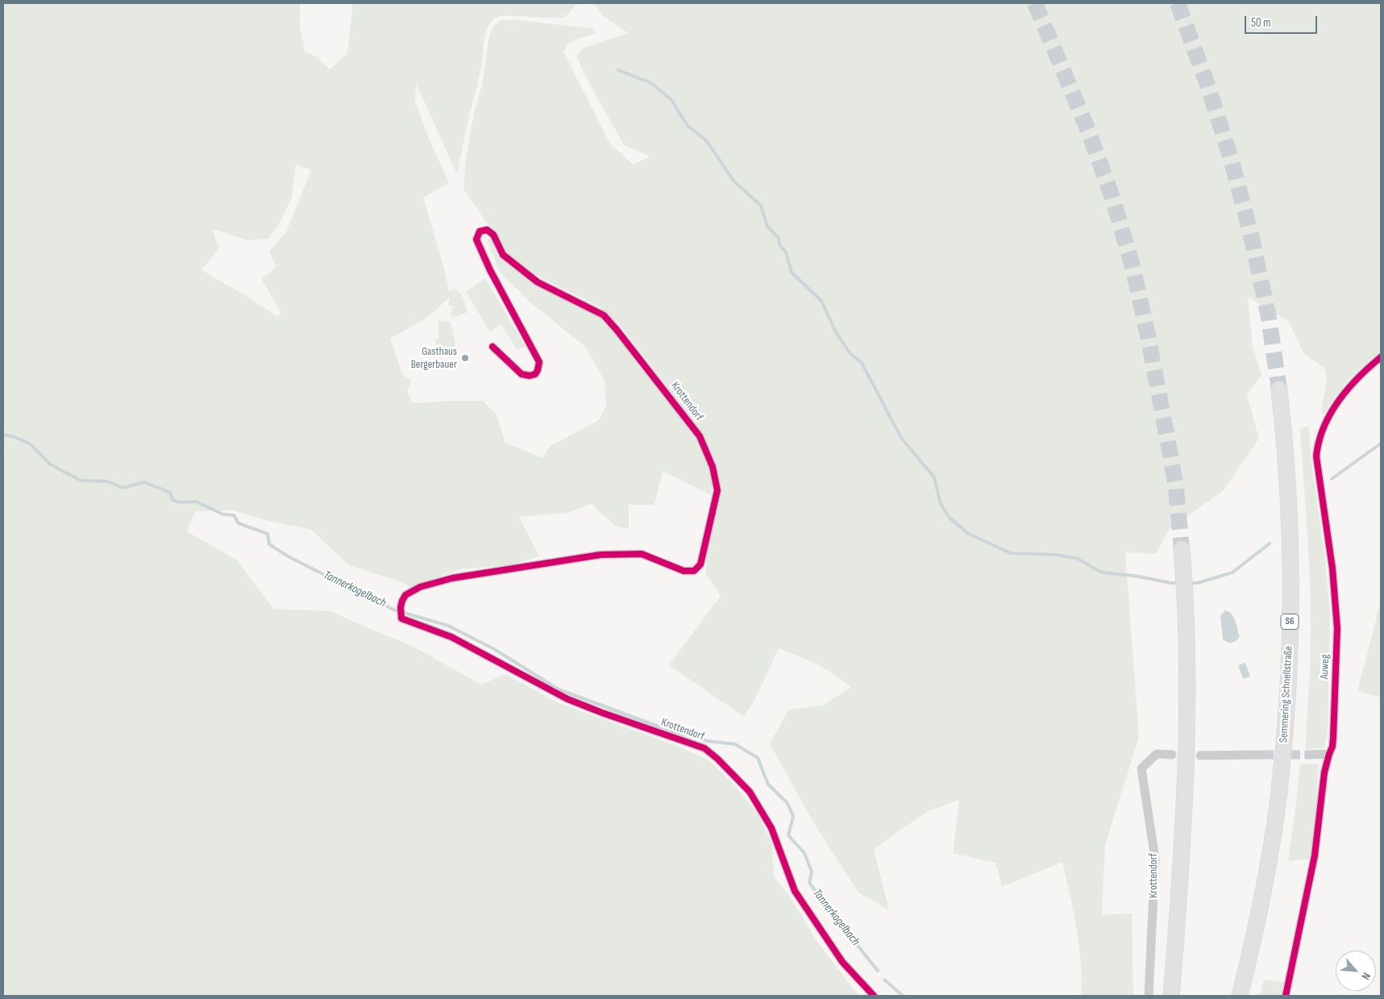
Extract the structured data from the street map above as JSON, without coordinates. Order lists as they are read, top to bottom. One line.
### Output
{"streets":{"highway":["S6","Semmering Schnellstraße"],"street":["Krottendorf","Auweg"]},"water":["Tannerkogelbach"],"places":["Gasthaus Bergerbauer"],"scale_bar":"50 m","north":"bottom right"}
